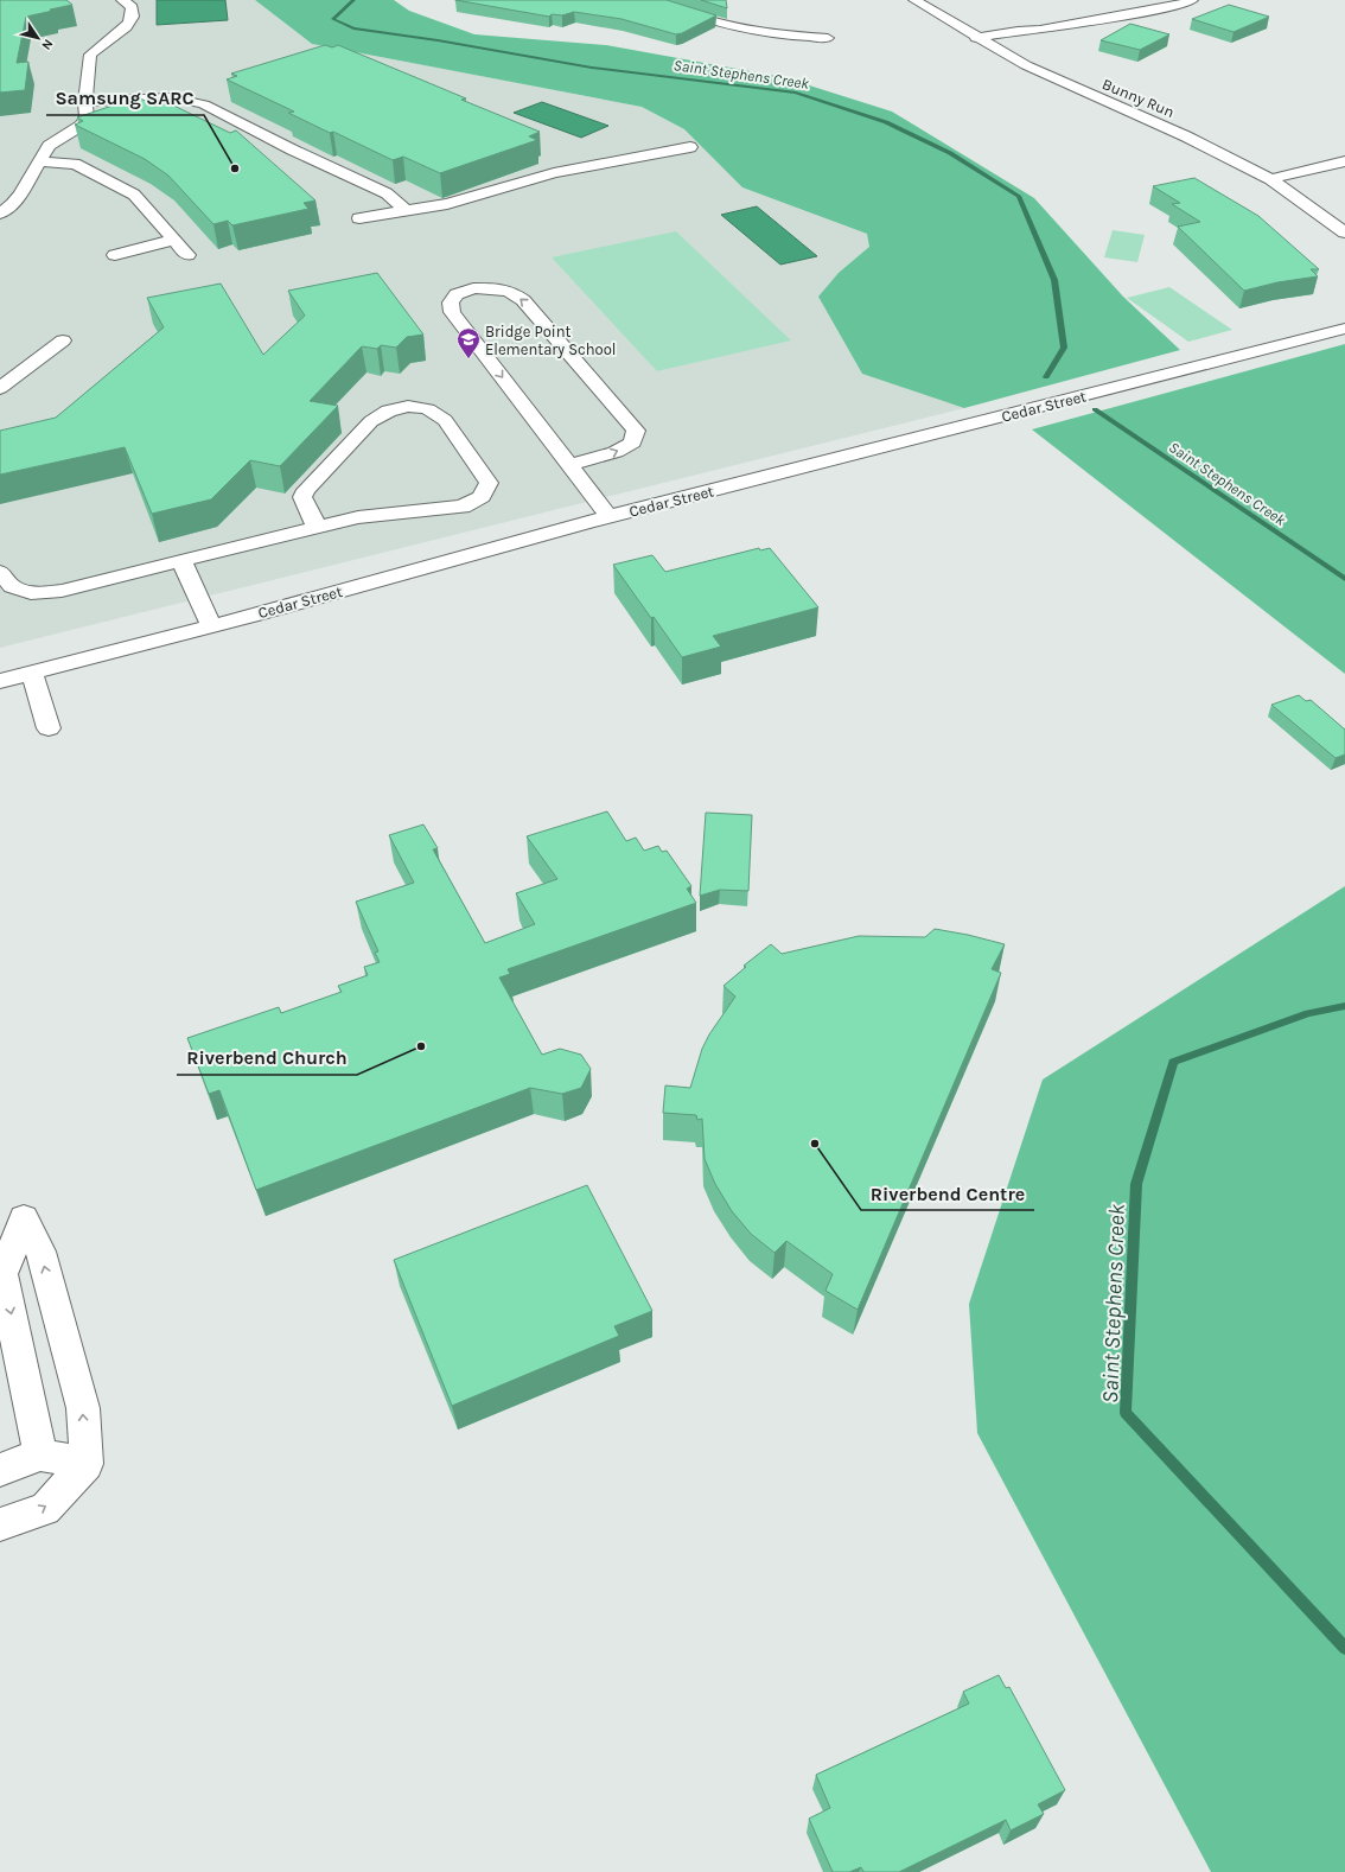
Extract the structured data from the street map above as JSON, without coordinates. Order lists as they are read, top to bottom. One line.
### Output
{"streets":{"street":["Bunny Run","Cedar Street"]},"water":["Saint Stephens Creek"],"places":{"other":["Samsung SARC","Riverbend Church","Riverbend Centre"],"school or university":["Bridge Point Elementary School"]},"north":"bottom right"}
